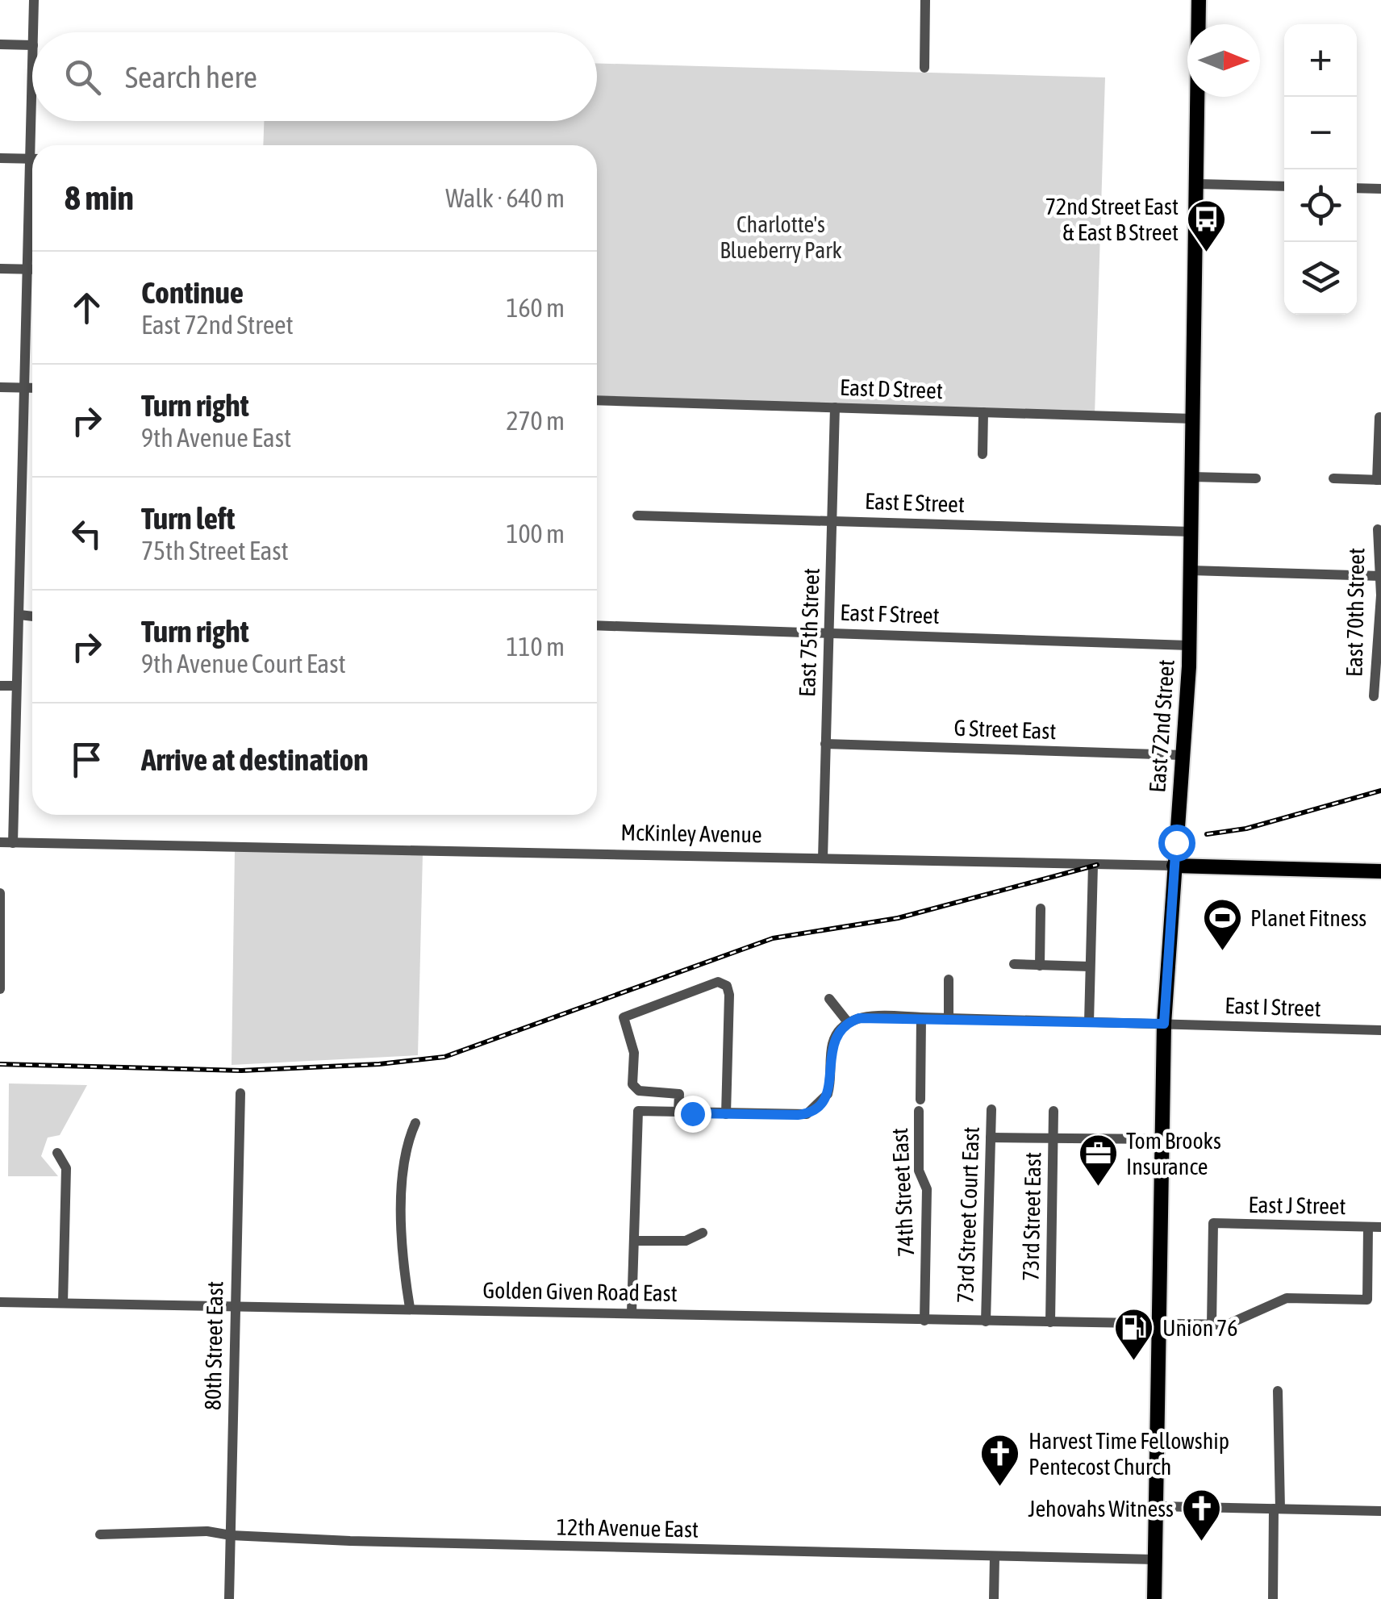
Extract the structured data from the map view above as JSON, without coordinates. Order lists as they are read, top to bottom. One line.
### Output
{"streets":{"main road":["East 72nd Street","McKinley Avenue"],"street":["East D Street","East E Street","East 70th Street","East F Street","East 75th Street","G Street East","East I Street","74th Street East","East J Street","73rd Street Court East","73rd Street East","Golden Given Road East","80th Street East","12th Avenue East"]},"crossings":[["East D Street","East 75th Street"],["East D Street","East 72nd Street"],["East E Street","East 75th Street"],["East E Street","East 72nd Street"],["East F Street","East 75th Street"],["East F Street","East 72nd Street"],["East 75th Street","G Street East"],["East 75th Street","McKinley Avenue"],["East 72nd Street","G Street East"],["East 72nd Street","McKinley Avenue"],["East 72nd Street","East I Street"],["East 72nd Street","Golden Given Road East"],["East 72nd Street","12th Avenue East"],["East I Street","74th Street East"],["74th Street East","Golden Given Road East"],["East J Street","Golden Given Road East"],["73rd Street Court East","Golden Given Road East"],["73rd Street East","Golden Given Road East"],["Golden Given Road East","80th Street East"],["80th Street East","12th Avenue East"]],"parks":["Charlotte's Blueberry Park"],"places":{"bus stop":["72nd Street East & East B Street"],"sports":["Planet Fitness"],"office":["Tom Brooks Insurance"],"fuel station":["Union 76"],"church":["Harvest Time Fellowship Pentecost Church","Jehovahs Witness"]},"north":"right","page":{"map_buttons":["+","−"],"search":"Search here","heading":["8 min","Walk · 640 m"],"list":[["Continue","East 72nd Street","160 m"],["Turn right","9th Avenue East","270 m"],["Turn left","75th Street East","100 m"],["Turn right","9th Avenue Court East","110 m"],"Arrive at destination"]}}
